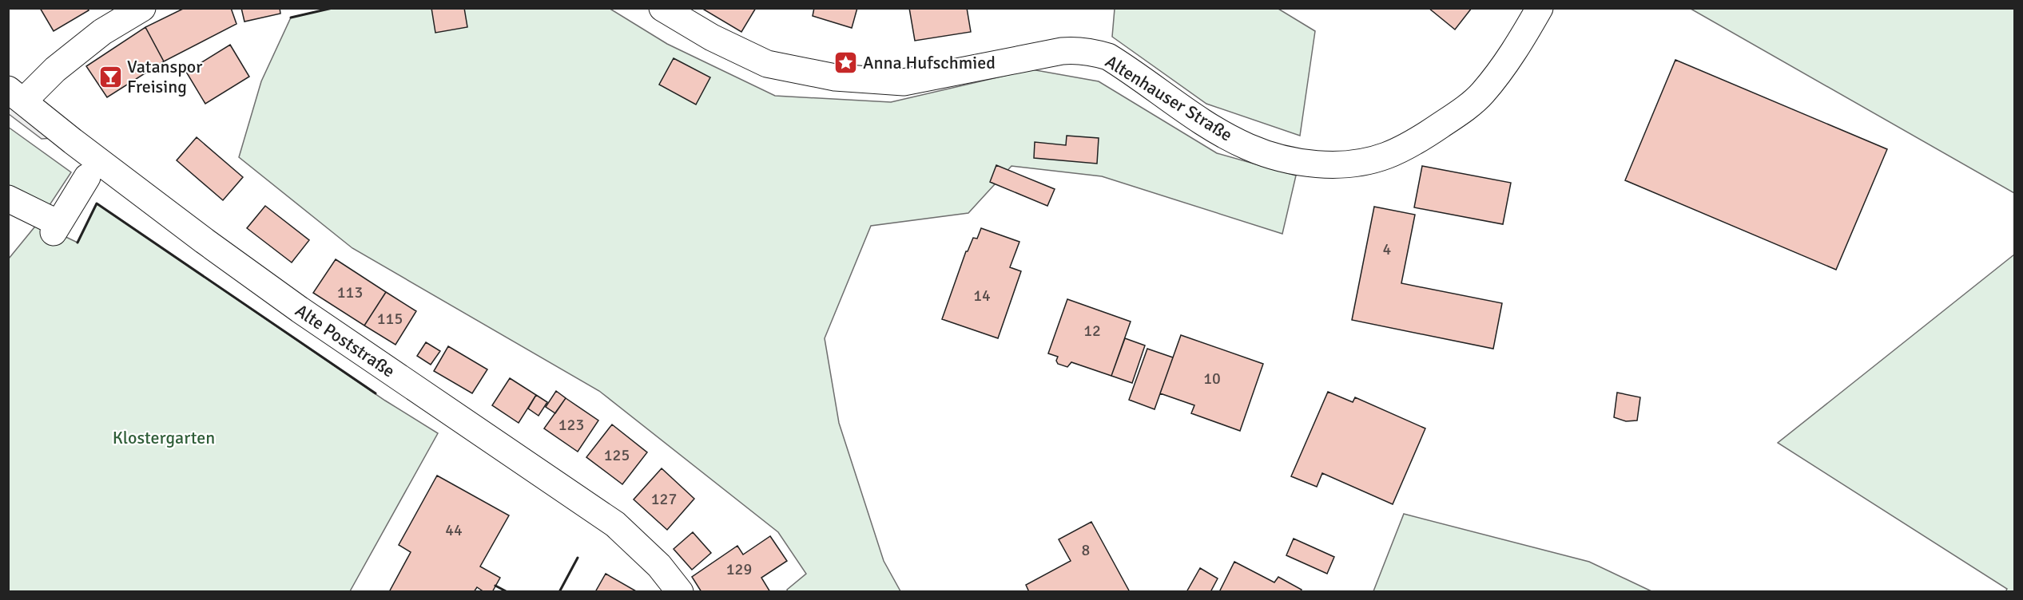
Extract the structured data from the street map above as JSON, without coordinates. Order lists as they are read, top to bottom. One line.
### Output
{"streets":{"street":["Altenhauser Straße","Alte Poststraße"]},"parks":["Klostergarten"],"places":{"place":["Anna Hufschmied"],"bar":["Vatanspor Freising"]},"house_numbers":["4","113","14","115","12","10","123","125","127","44","8","129"]}
